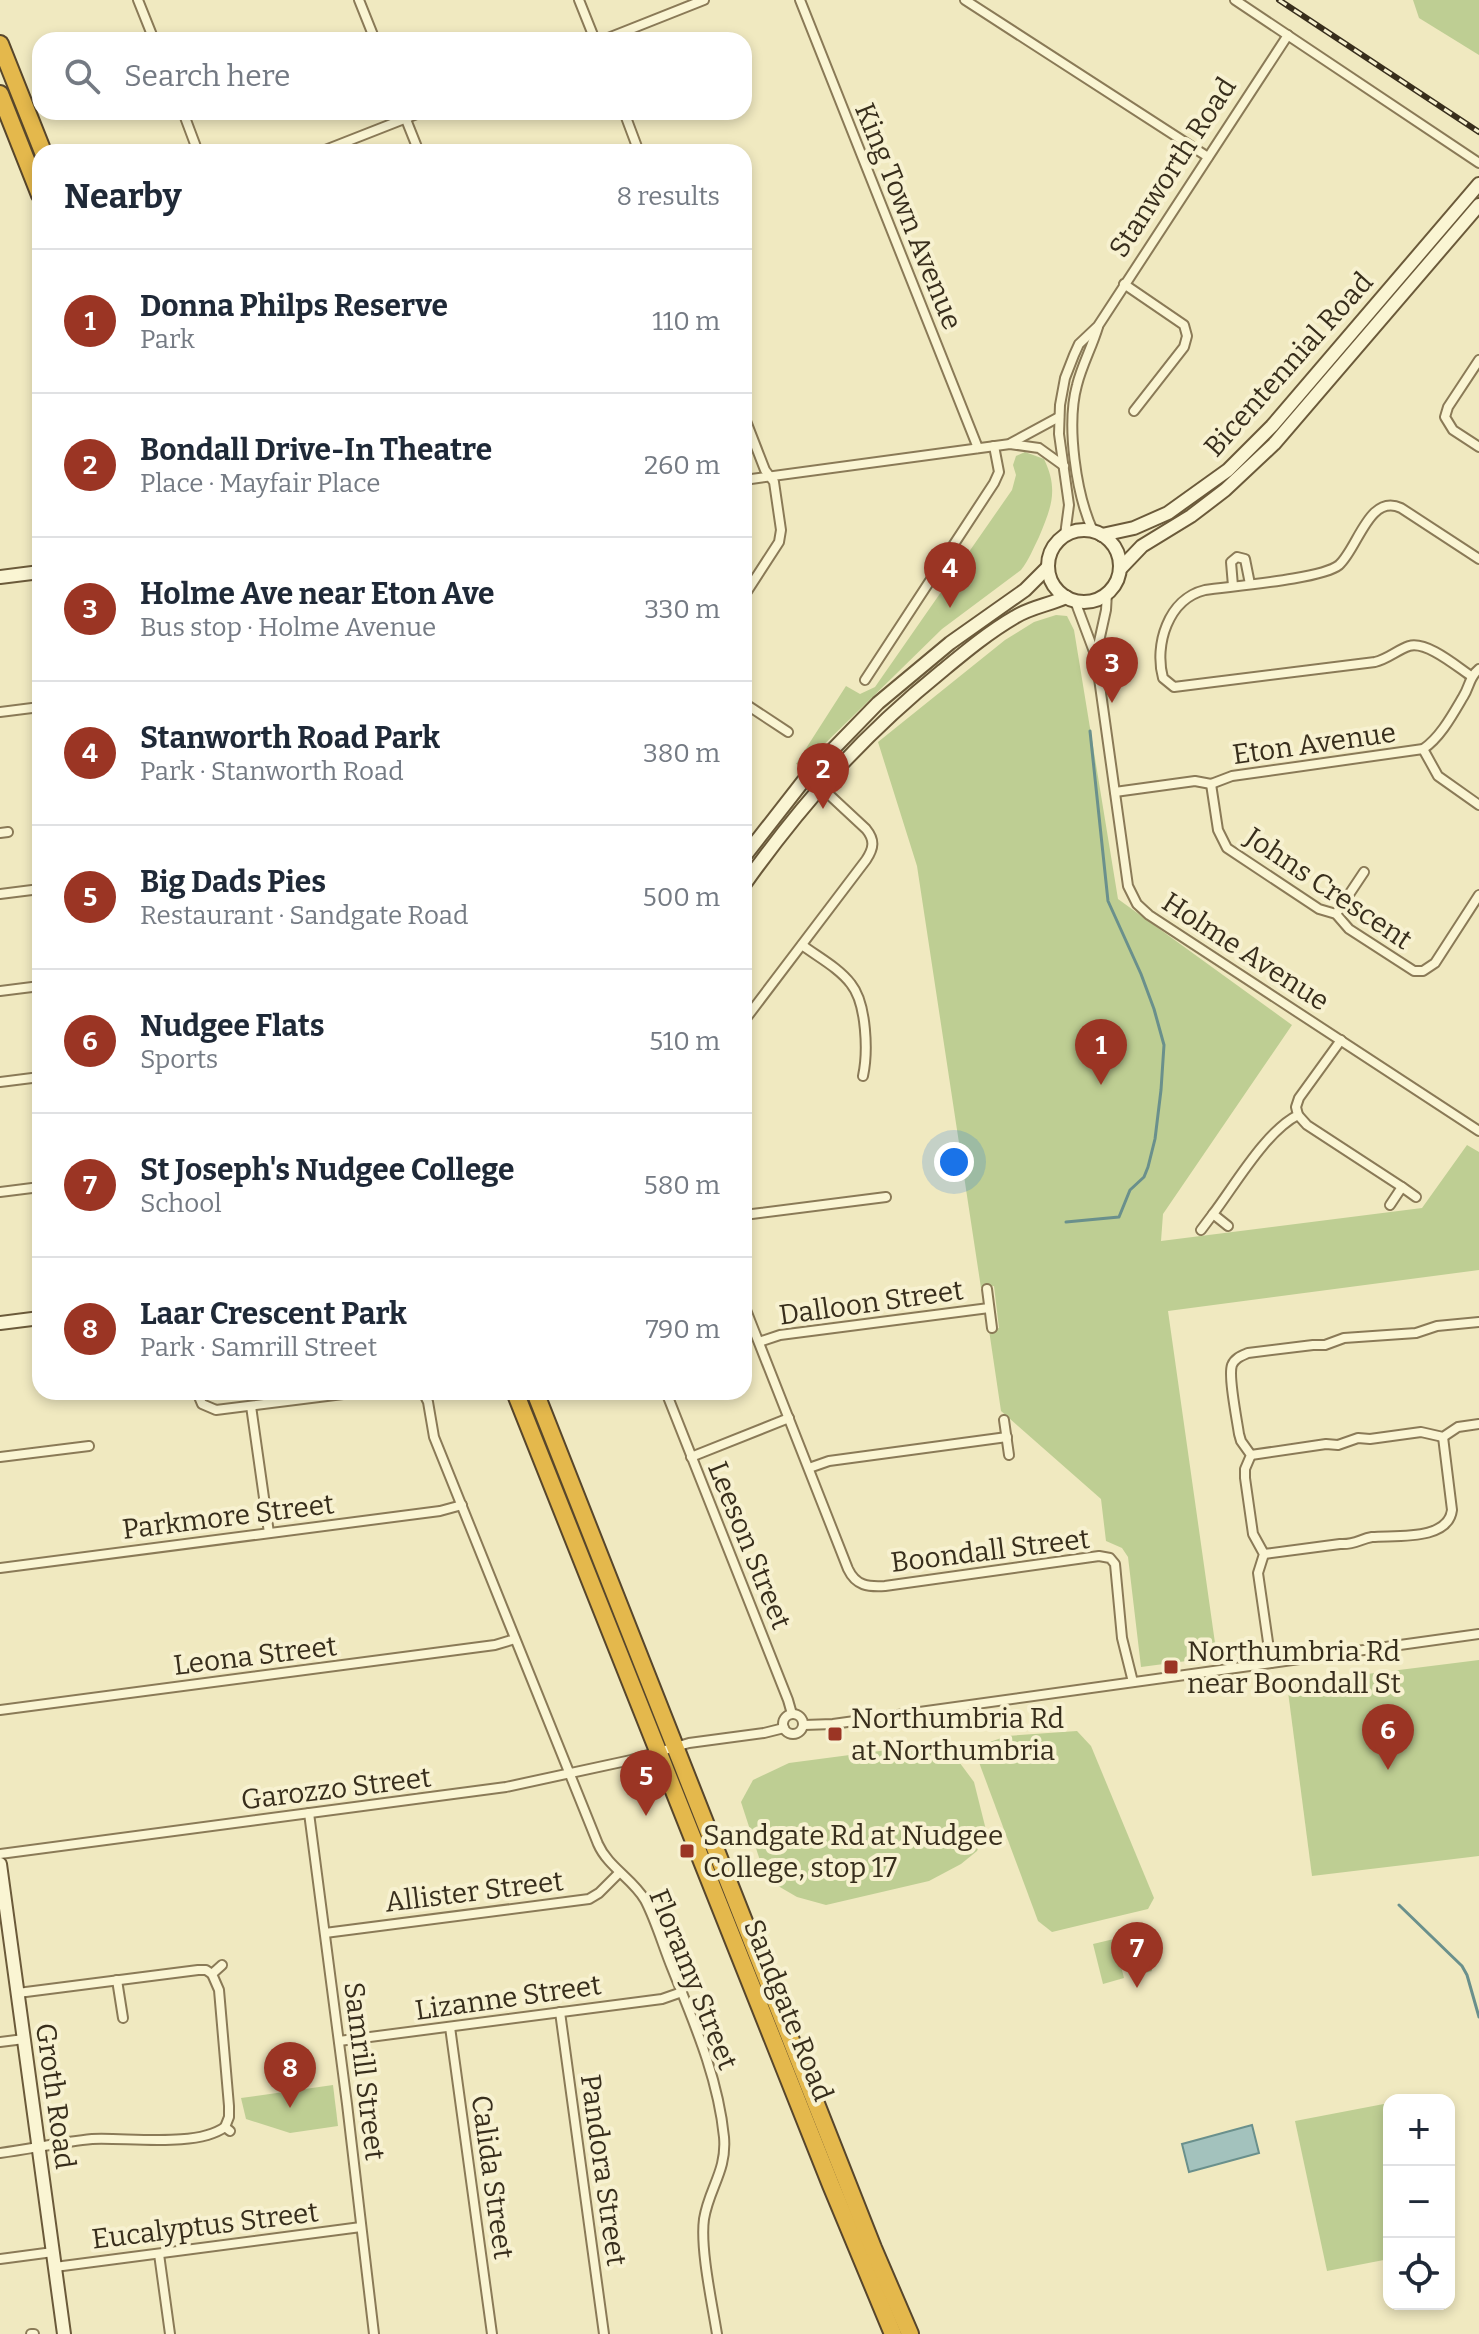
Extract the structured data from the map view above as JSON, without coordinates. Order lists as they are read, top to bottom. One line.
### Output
{"streets":{"highway":["Sandgate Road"],"main road":["Bicentennial Road","Groth Road"],"street":["Stanworth Road","King Town Avenue","Eton Avenue","Johns Crescent","Holme Avenue","Dalloon Street","Parkmore Street","Leeson Street","Boondall Street","Leona Street","Garozzo Street","Allister Street","Floramy Street","Lizanne Street","Samrill Street","Pandora Street","Calida Street","Eucalyptus Street"]},"crossings":[["Stanworth Road","Bicentennial Road"],["Stanworth Road","Holme Avenue"],["Bicentennial Road","Holme Avenue"],["Eton Avenue","Johns Crescent"],["Eton Avenue","Holme Avenue"],["Dalloon Street","Boondall Street"],["Parkmore Street","Floramy Street"],["Leeson Street","Garozzo Street"],["Leona Street","Floramy Street"],["Garozzo Street","Floramy Street"],["Garozzo Street","Sandgate Road"],["Garozzo Street","Samrill Street"],["Allister Street","Floramy Street"],["Allister Street","Samrill Street"],["Floramy Street","Lizanne Street"],["Lizanne Street","Samrill Street"],["Lizanne Street","Pandora Street"],["Lizanne Street","Calida Street"],["Samrill Street","Eucalyptus Street"],["Groth Road","Eucalyptus Street"]],"places":{"transit":["Northumbria Rd near Boondall St","Northumbria Rd at Northumbria","Sandgate Rd at Nudgee College, stop 17"]},"page":{"search":"Search here","heading":["Nearby","8 results"],"list":[{"mark":"1","name":"Donna Philps Reserve","note":"Park","value":"110 m"},{"mark":"2","name":"Bondall Drive-In Theatre","note":"Place · Mayfair Place","value":"260 m"},{"mark":"3","name":"Holme Ave near Eton Ave","note":"Bus stop · Holme Avenue","value":"330 m"},{"mark":"4","name":"Stanworth Road Park","note":"Park · Stanworth Road","value":"380 m"},{"mark":"5","name":"Big Dads Pies","note":"Restaurant · Sandgate Road","value":"500 m"},{"mark":"6","name":"Nudgee Flats","note":"Sports","value":"510 m"},{"mark":"7","name":"St Joseph's Nudgee College","note":"School","value":"580 m"},{"mark":"8","name":"Laar Crescent Park","note":"Park · Samrill Street","value":"790 m"}],"pins":["4","3","2","1","6","5","7","8"],"map_buttons":["+","−"]}}
